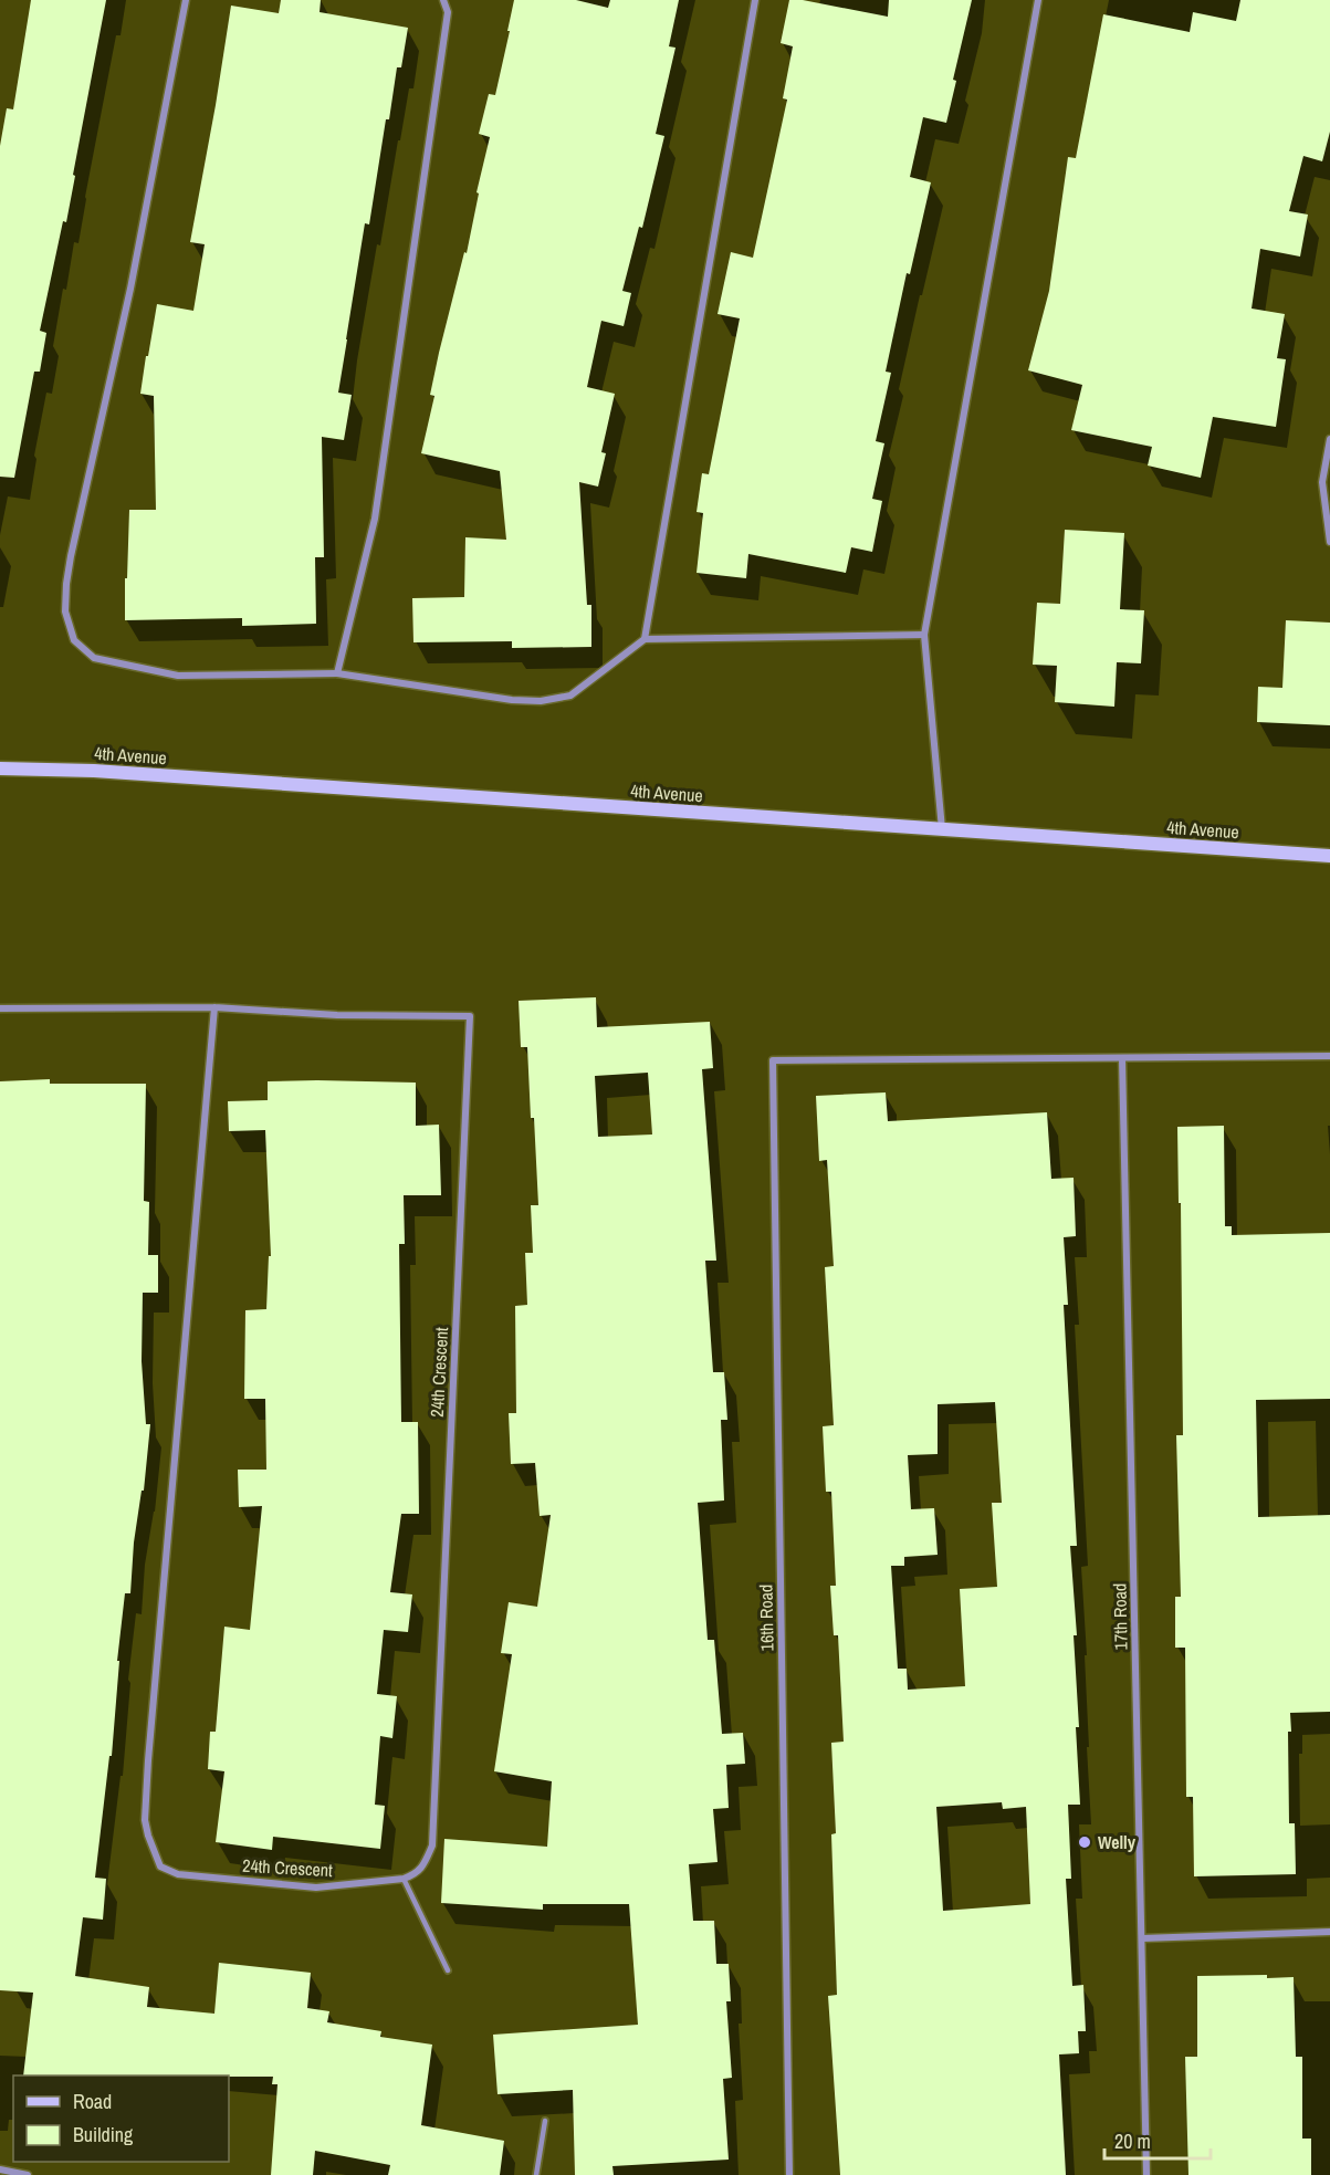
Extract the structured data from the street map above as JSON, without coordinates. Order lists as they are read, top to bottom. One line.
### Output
{"streets":{"street":["4th Avenue","24th Crescent","17th Road","16th Road"]},"crossings":[["17th Road","16th Road"]],"places":["Welly"],"legend":["Road","Building"],"scale_bar":"20 m"}
